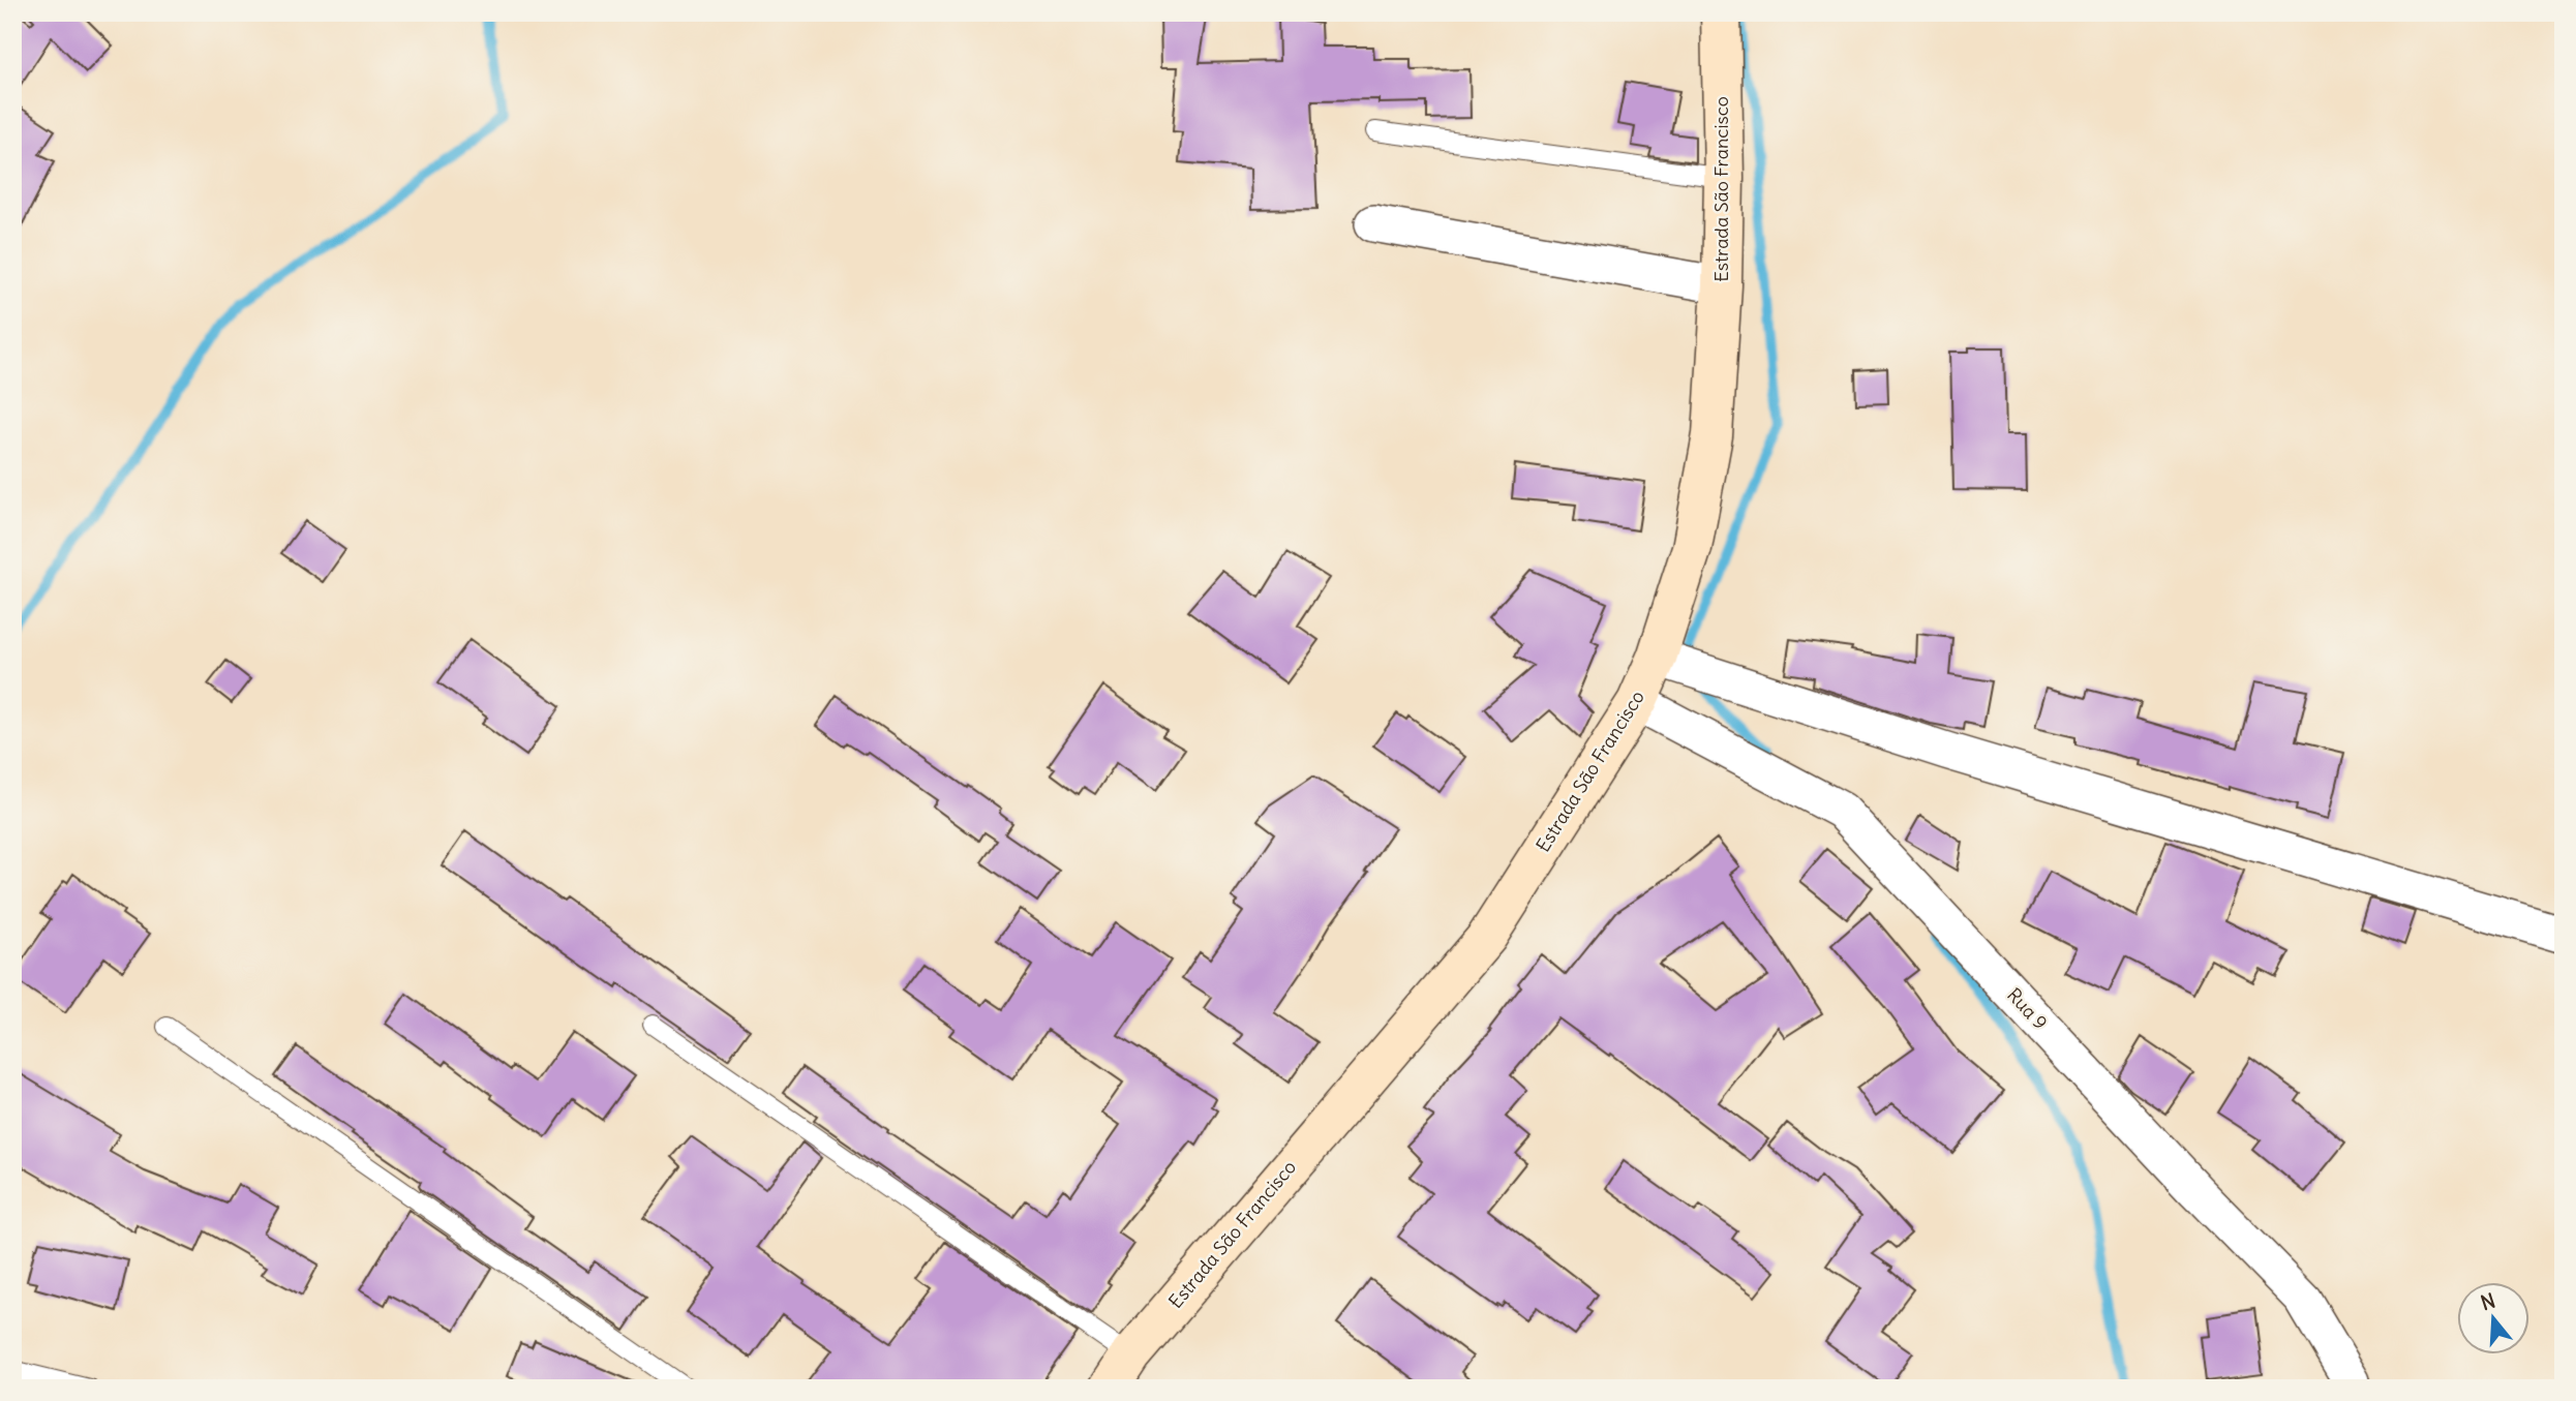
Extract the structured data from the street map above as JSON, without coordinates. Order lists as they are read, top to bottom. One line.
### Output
{"streets":{"main road":["Estrada São Francisco"],"street":["Rua 9"]},"crossings":[["Estrada São Francisco","Rua 9"]],"north":"top"}
